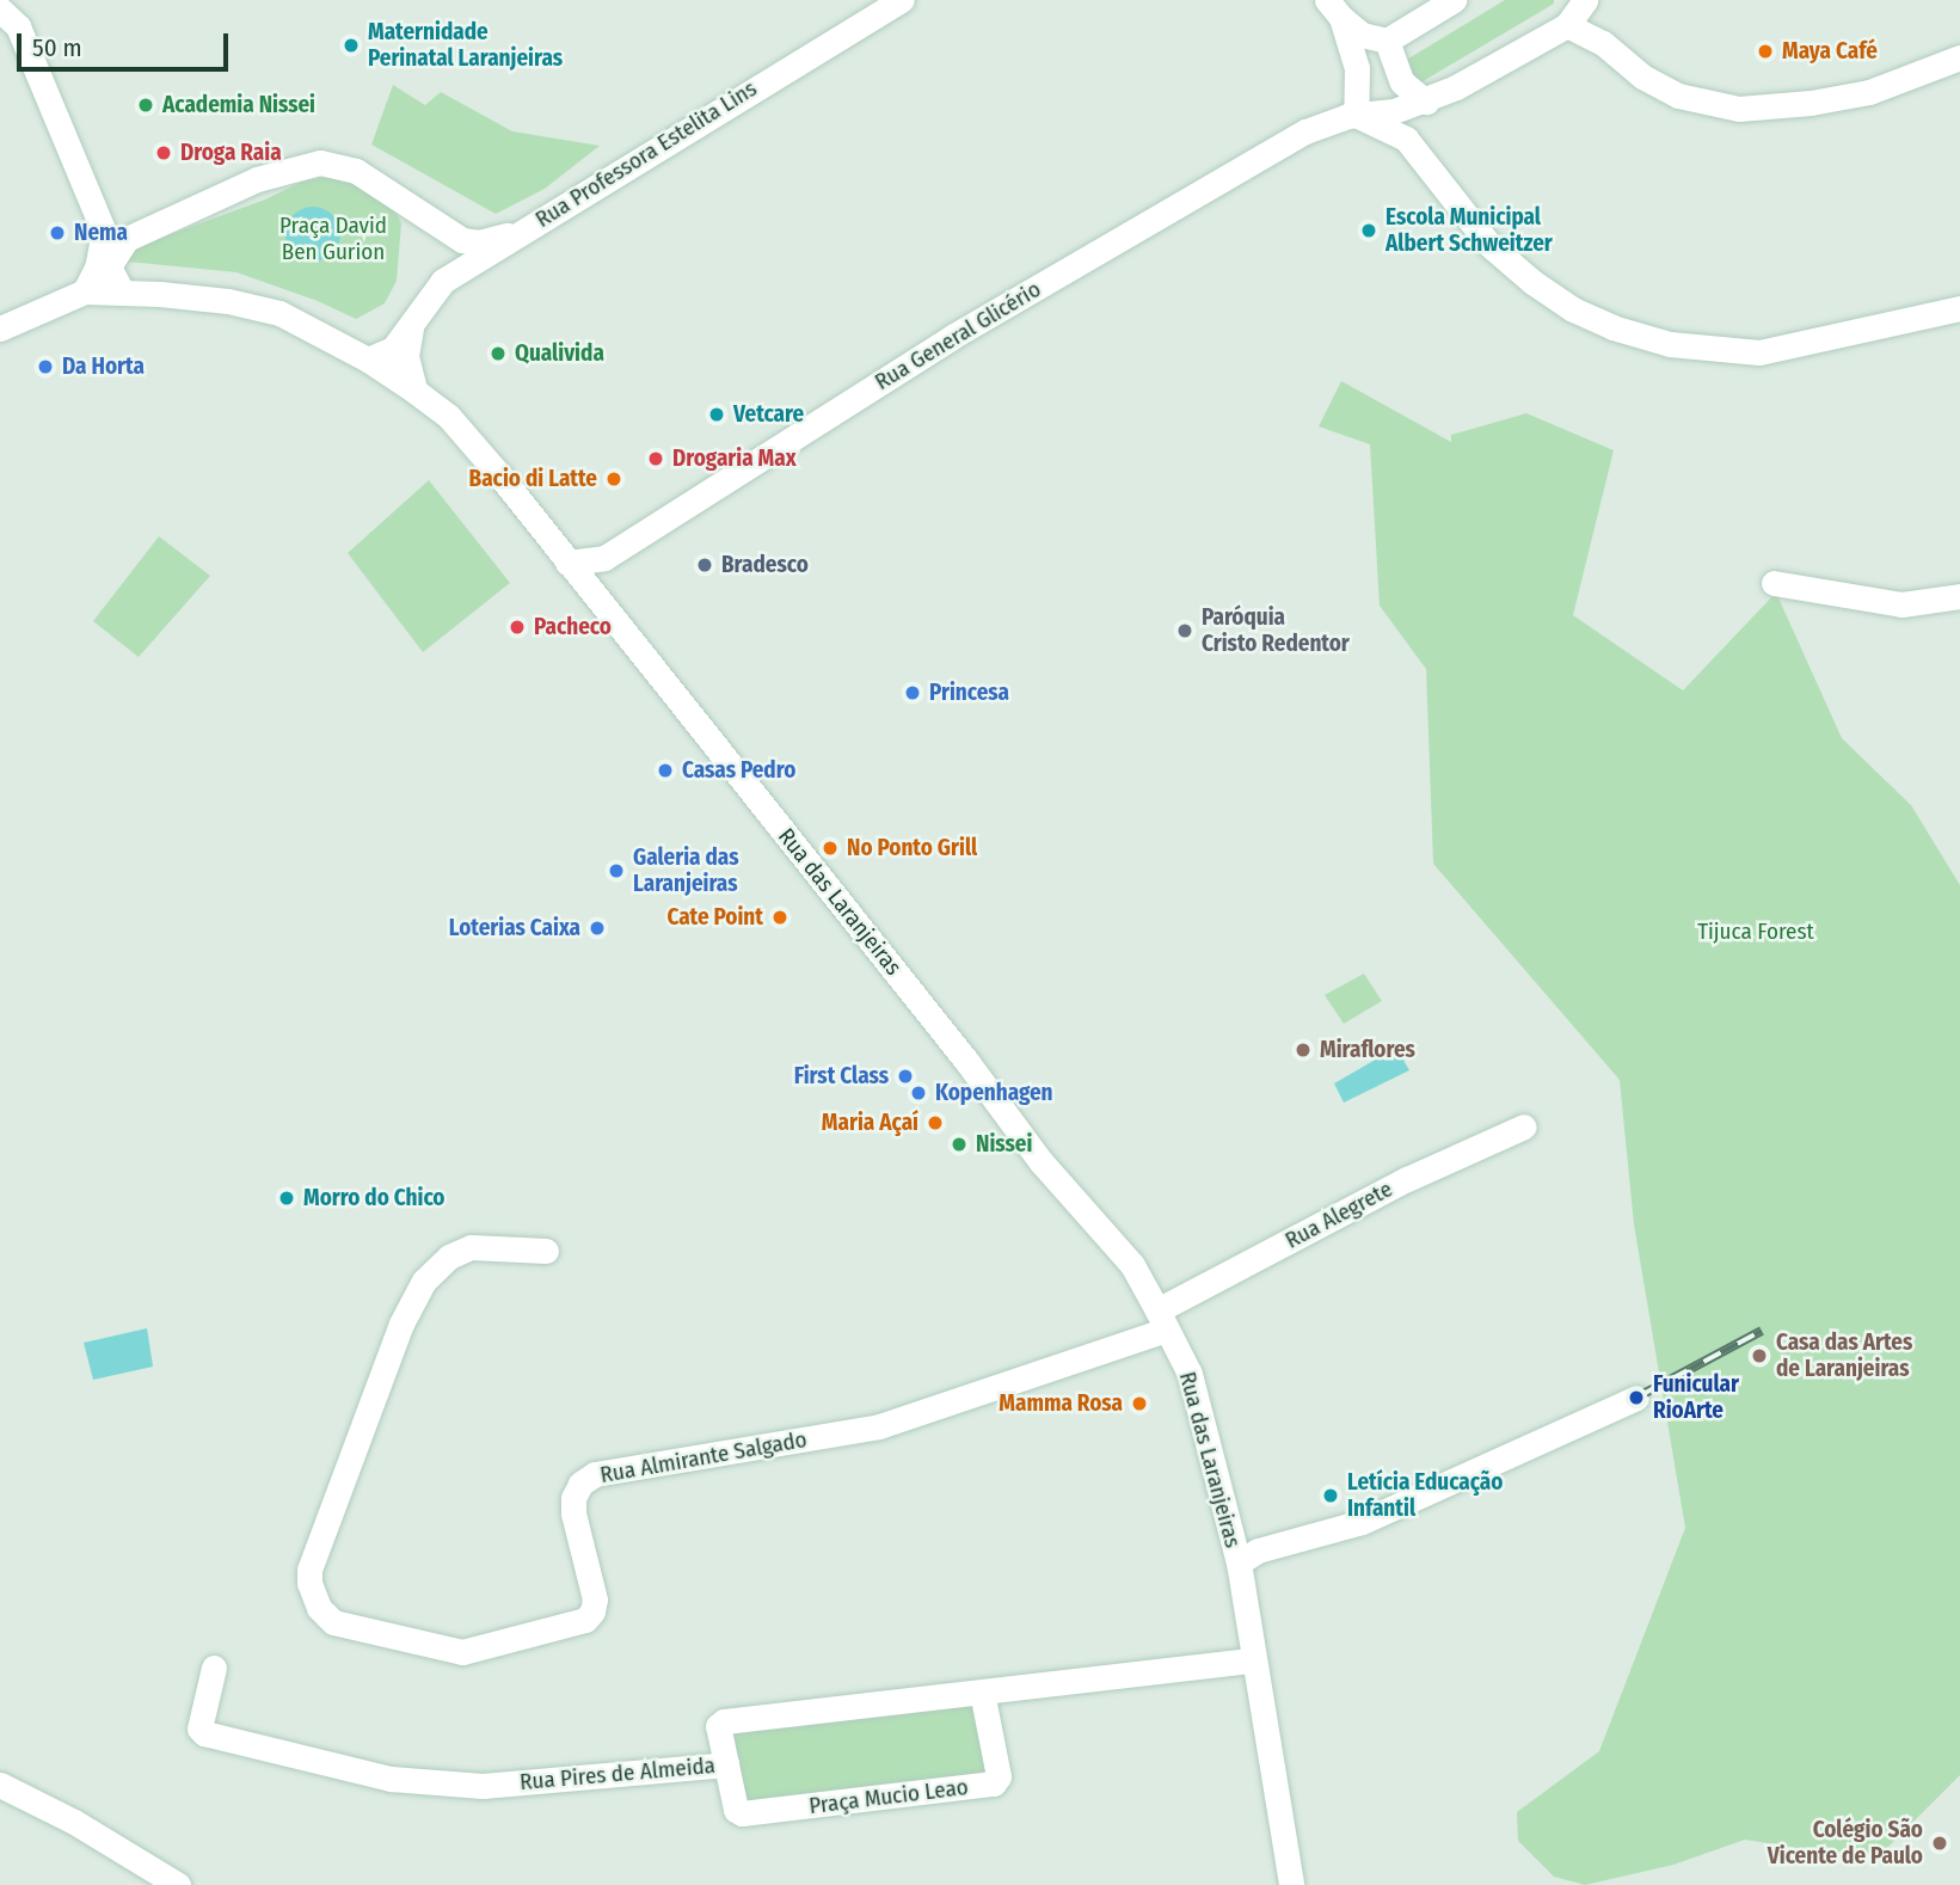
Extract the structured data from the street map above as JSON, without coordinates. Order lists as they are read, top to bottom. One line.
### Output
{"streets":{"street":["Rua Professora Estelita Lins","Rua General Glicério","Rua das Laranjeiras","Rua Alegrete","Rua Almirante Salgado","Rua Pires de Almeida","Praça Mucio Leao"]},"crossings":[["Rua Professora Estelita Lins","Rua das Laranjeiras"],["Rua General Glicério","Rua das Laranjeiras"],["Rua das Laranjeiras","Rua Alegrete"],["Rua das Laranjeiras","Rua Almirante Salgado"],["Rua das Laranjeiras","Rua Pires de Almeida"],["Rua Alegrete","Rua Almirante Salgado"],["Rua Pires de Almeida","Praça Mucio Leao"]],"parks":["Praça David Ben Gurion","Tijuca Forest"],"places":["Maternidade Perinatal Laranjeiras","Maya Café","Academia Nissei","Droga Raia","Escola Municipal Albert Schweitzer","Nema","Qualivida","Da Horta","Vetcare","Drogaria Max","Bacio di Latte","Bradesco","Pacheco","Paróquia Cristo Redentor","Princesa","Casas Pedro","No Ponto Grill","Galeria das Laranjeiras","Cate Point","Loterias Caixa","Miraflores","First Class","Kopenhagen","Maria Açaí","Nissei","Morro do Chico","Casa das Artes de Laranjeiras","Funicular RioArte","Mamma Rosa","Letícia Educação Infantil","Colégio São Vicente de Paulo"],"scale_bar":"50 m"}
